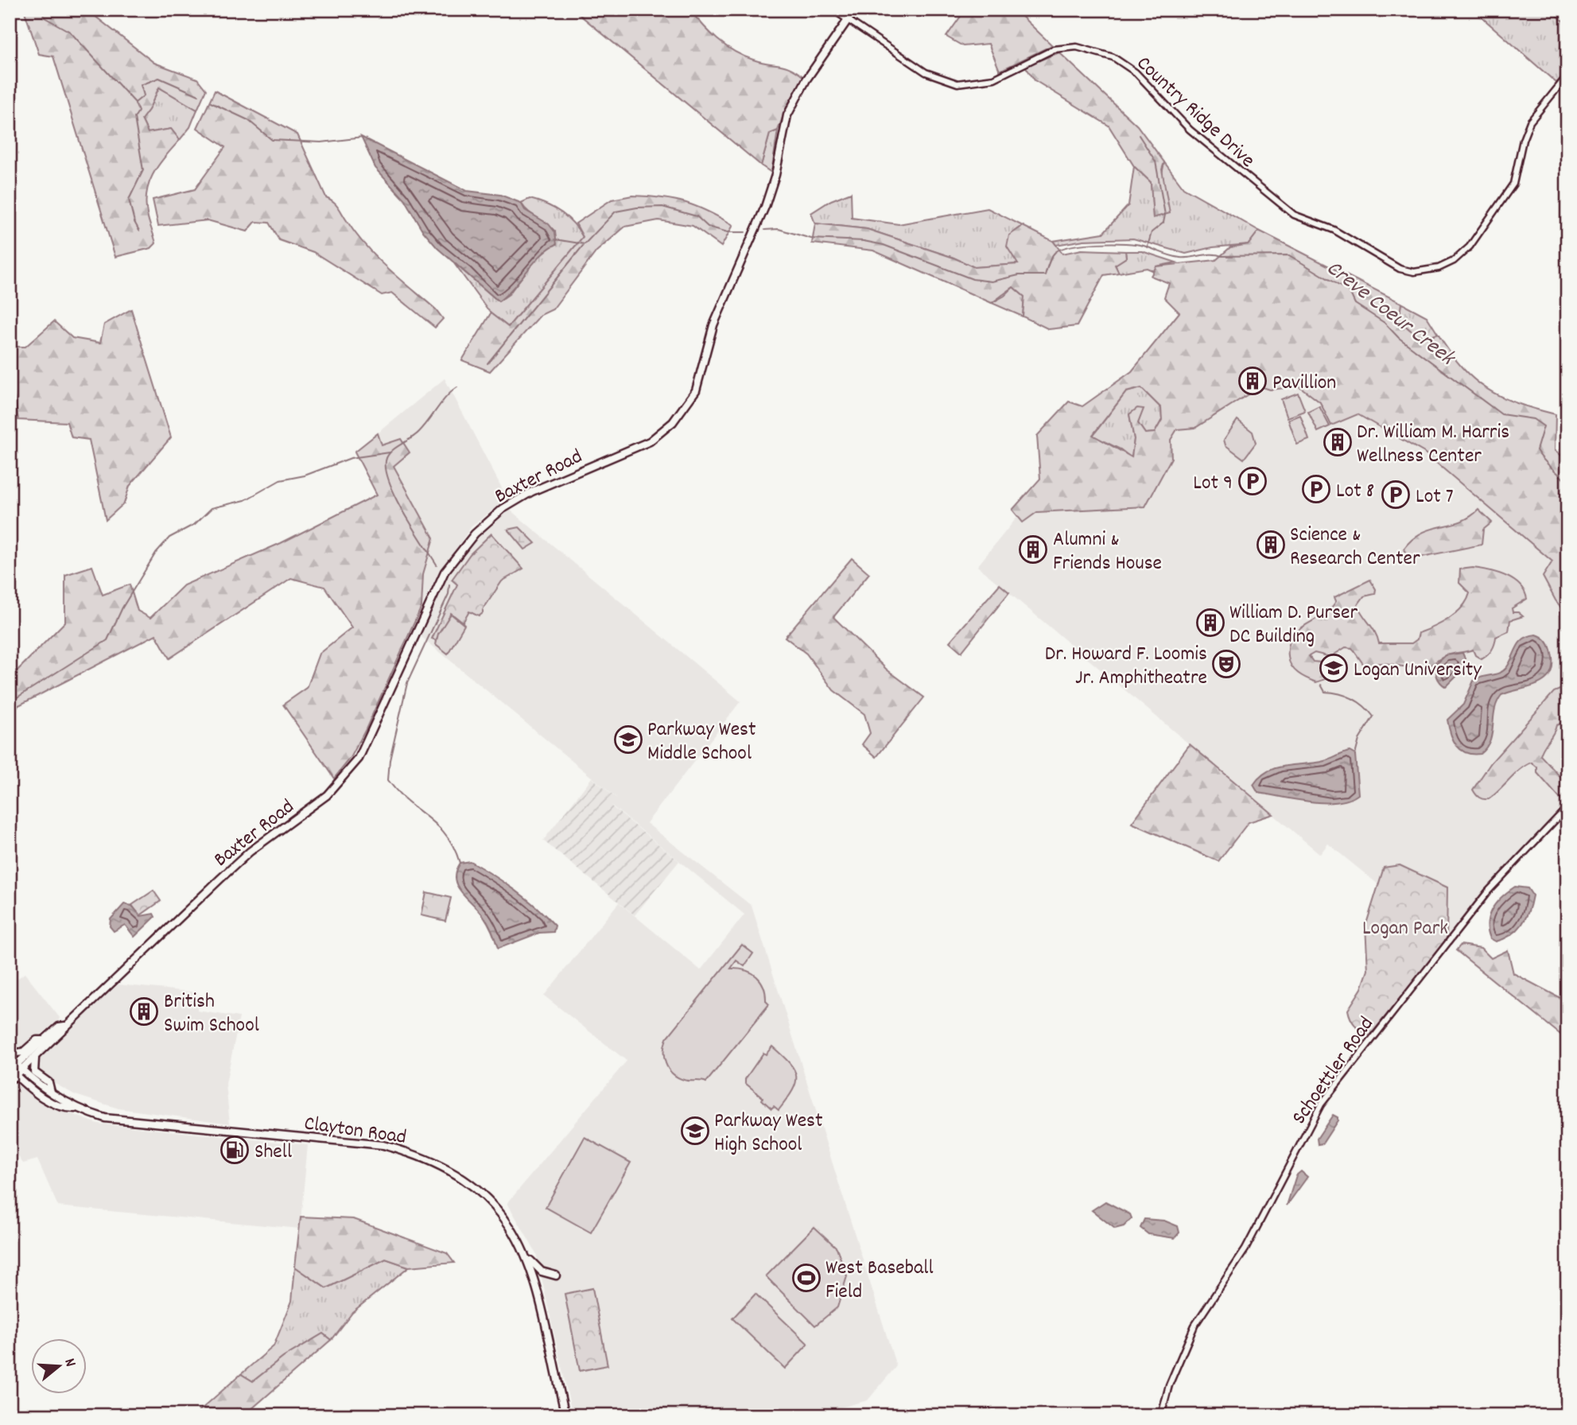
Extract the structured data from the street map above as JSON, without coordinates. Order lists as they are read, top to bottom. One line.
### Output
{"streets":{"main road":["Baxter Road","Clayton Road"],"street":["Country Ridge Drive","Schoettler Road"]},"crossings":[["Country Ridge Drive","Baxter Road"],["Baxter Road","Clayton Road"]],"water":["Creve Coeur Creek"],"parks":["Logan Park"],"places":{"building":["Pavillion","Dr. William M. Harris Wellness Center","Science & Research Center","Alumni & Friends House","William D. Purser DC Building","British Swim School"],"parking":["Lot 9","Lot 8","Lot 7"],"theatre":["Dr. Howard F. Loomis Jr. Amphitheatre"],"school or university":["Logan University","Parkway West Middle School","Parkway West High School"],"fuel station":["Shell"],"sports":["West Baseball Field"]},"north":"right"}
